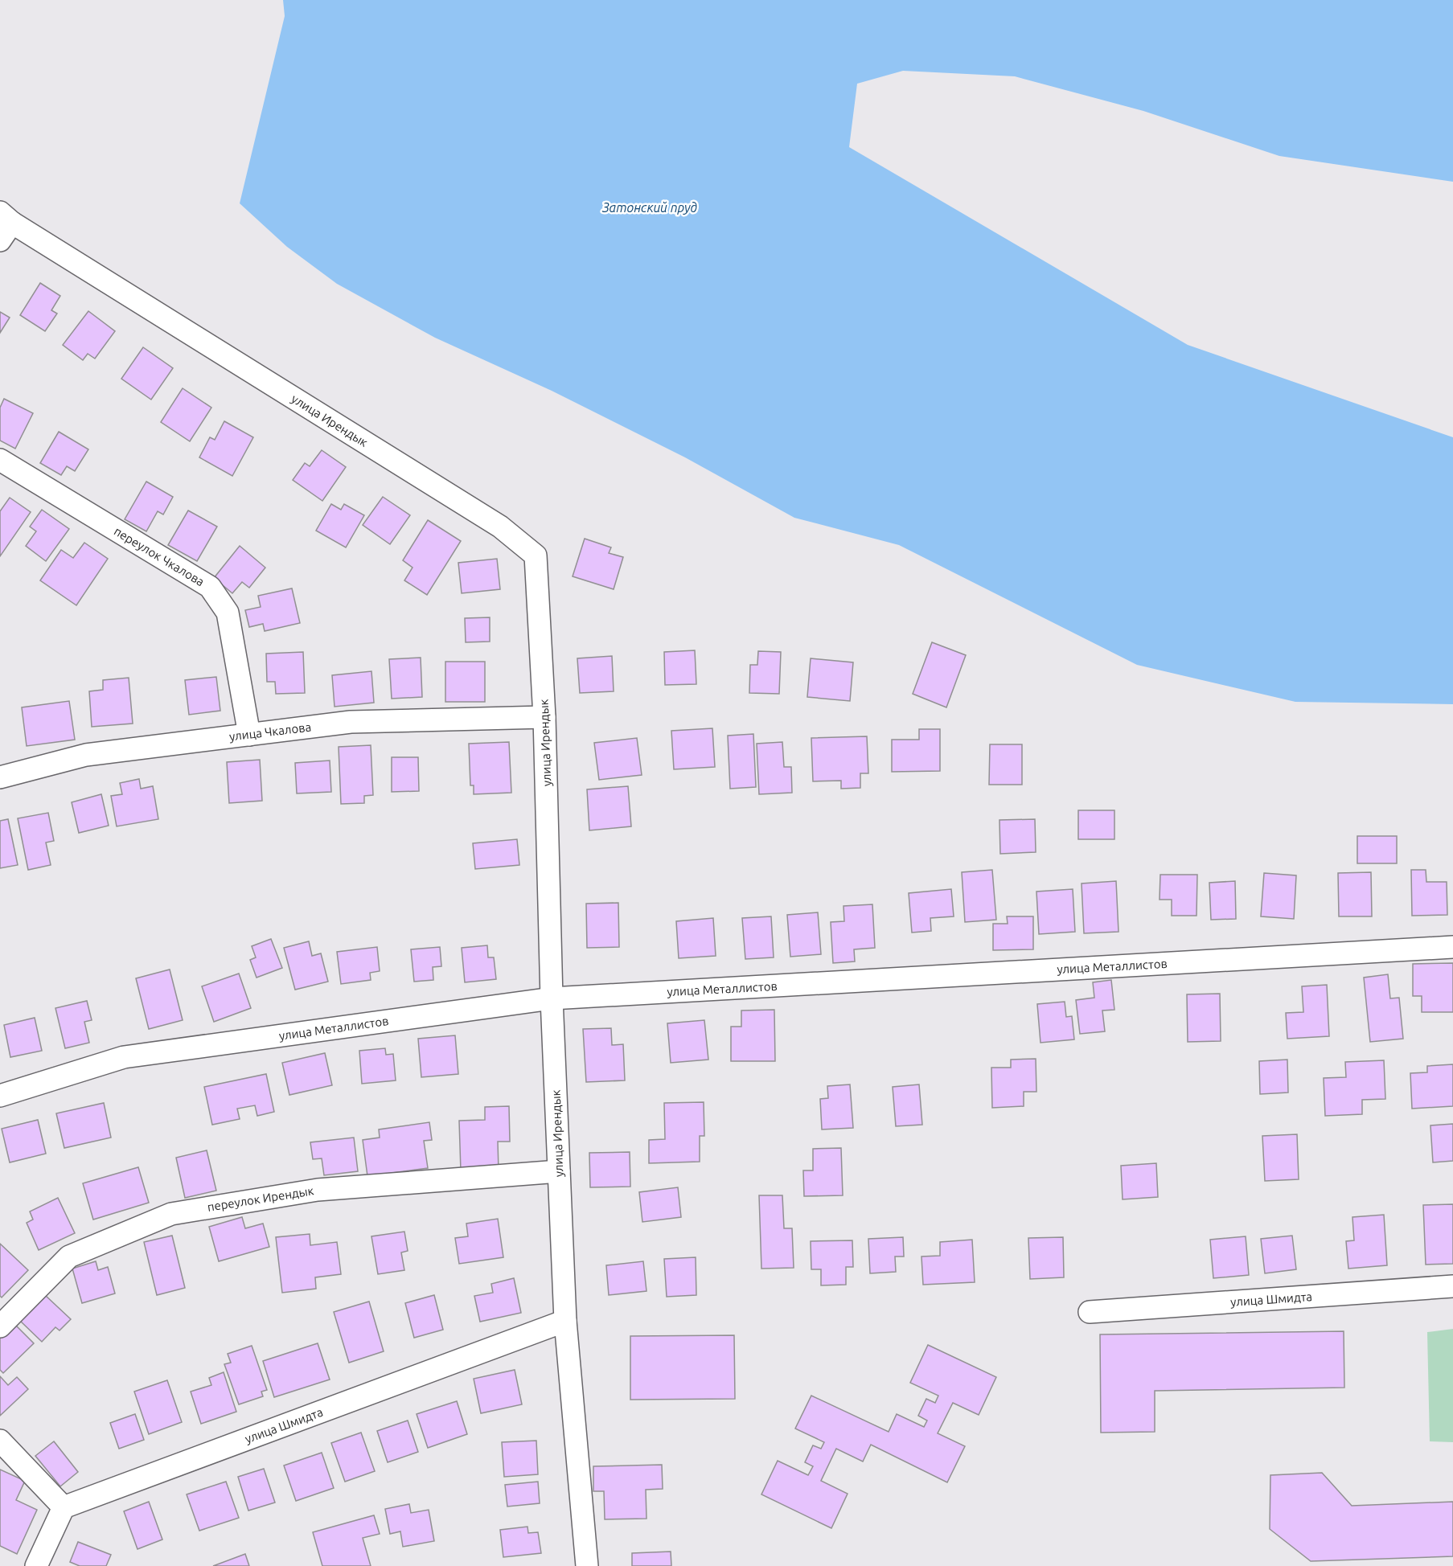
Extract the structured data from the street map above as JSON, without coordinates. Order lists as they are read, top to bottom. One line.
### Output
{"streets":{"street":["улица Ирендык","переулок Чкалова","улица Чкалова","улица Металлистов","переулок Ирендык","улица Шмидта"]},"crossings":[["улица Ирендык","улица Чкалова"],["улица Ирендык","улица Металлистов"],["улица Ирендык","переулок Ирендык"],["улица Ирендык","улица Шмидта"],["переулок Чкалова","улица Чкалова"]],"water":["Затонский пруд"]}
